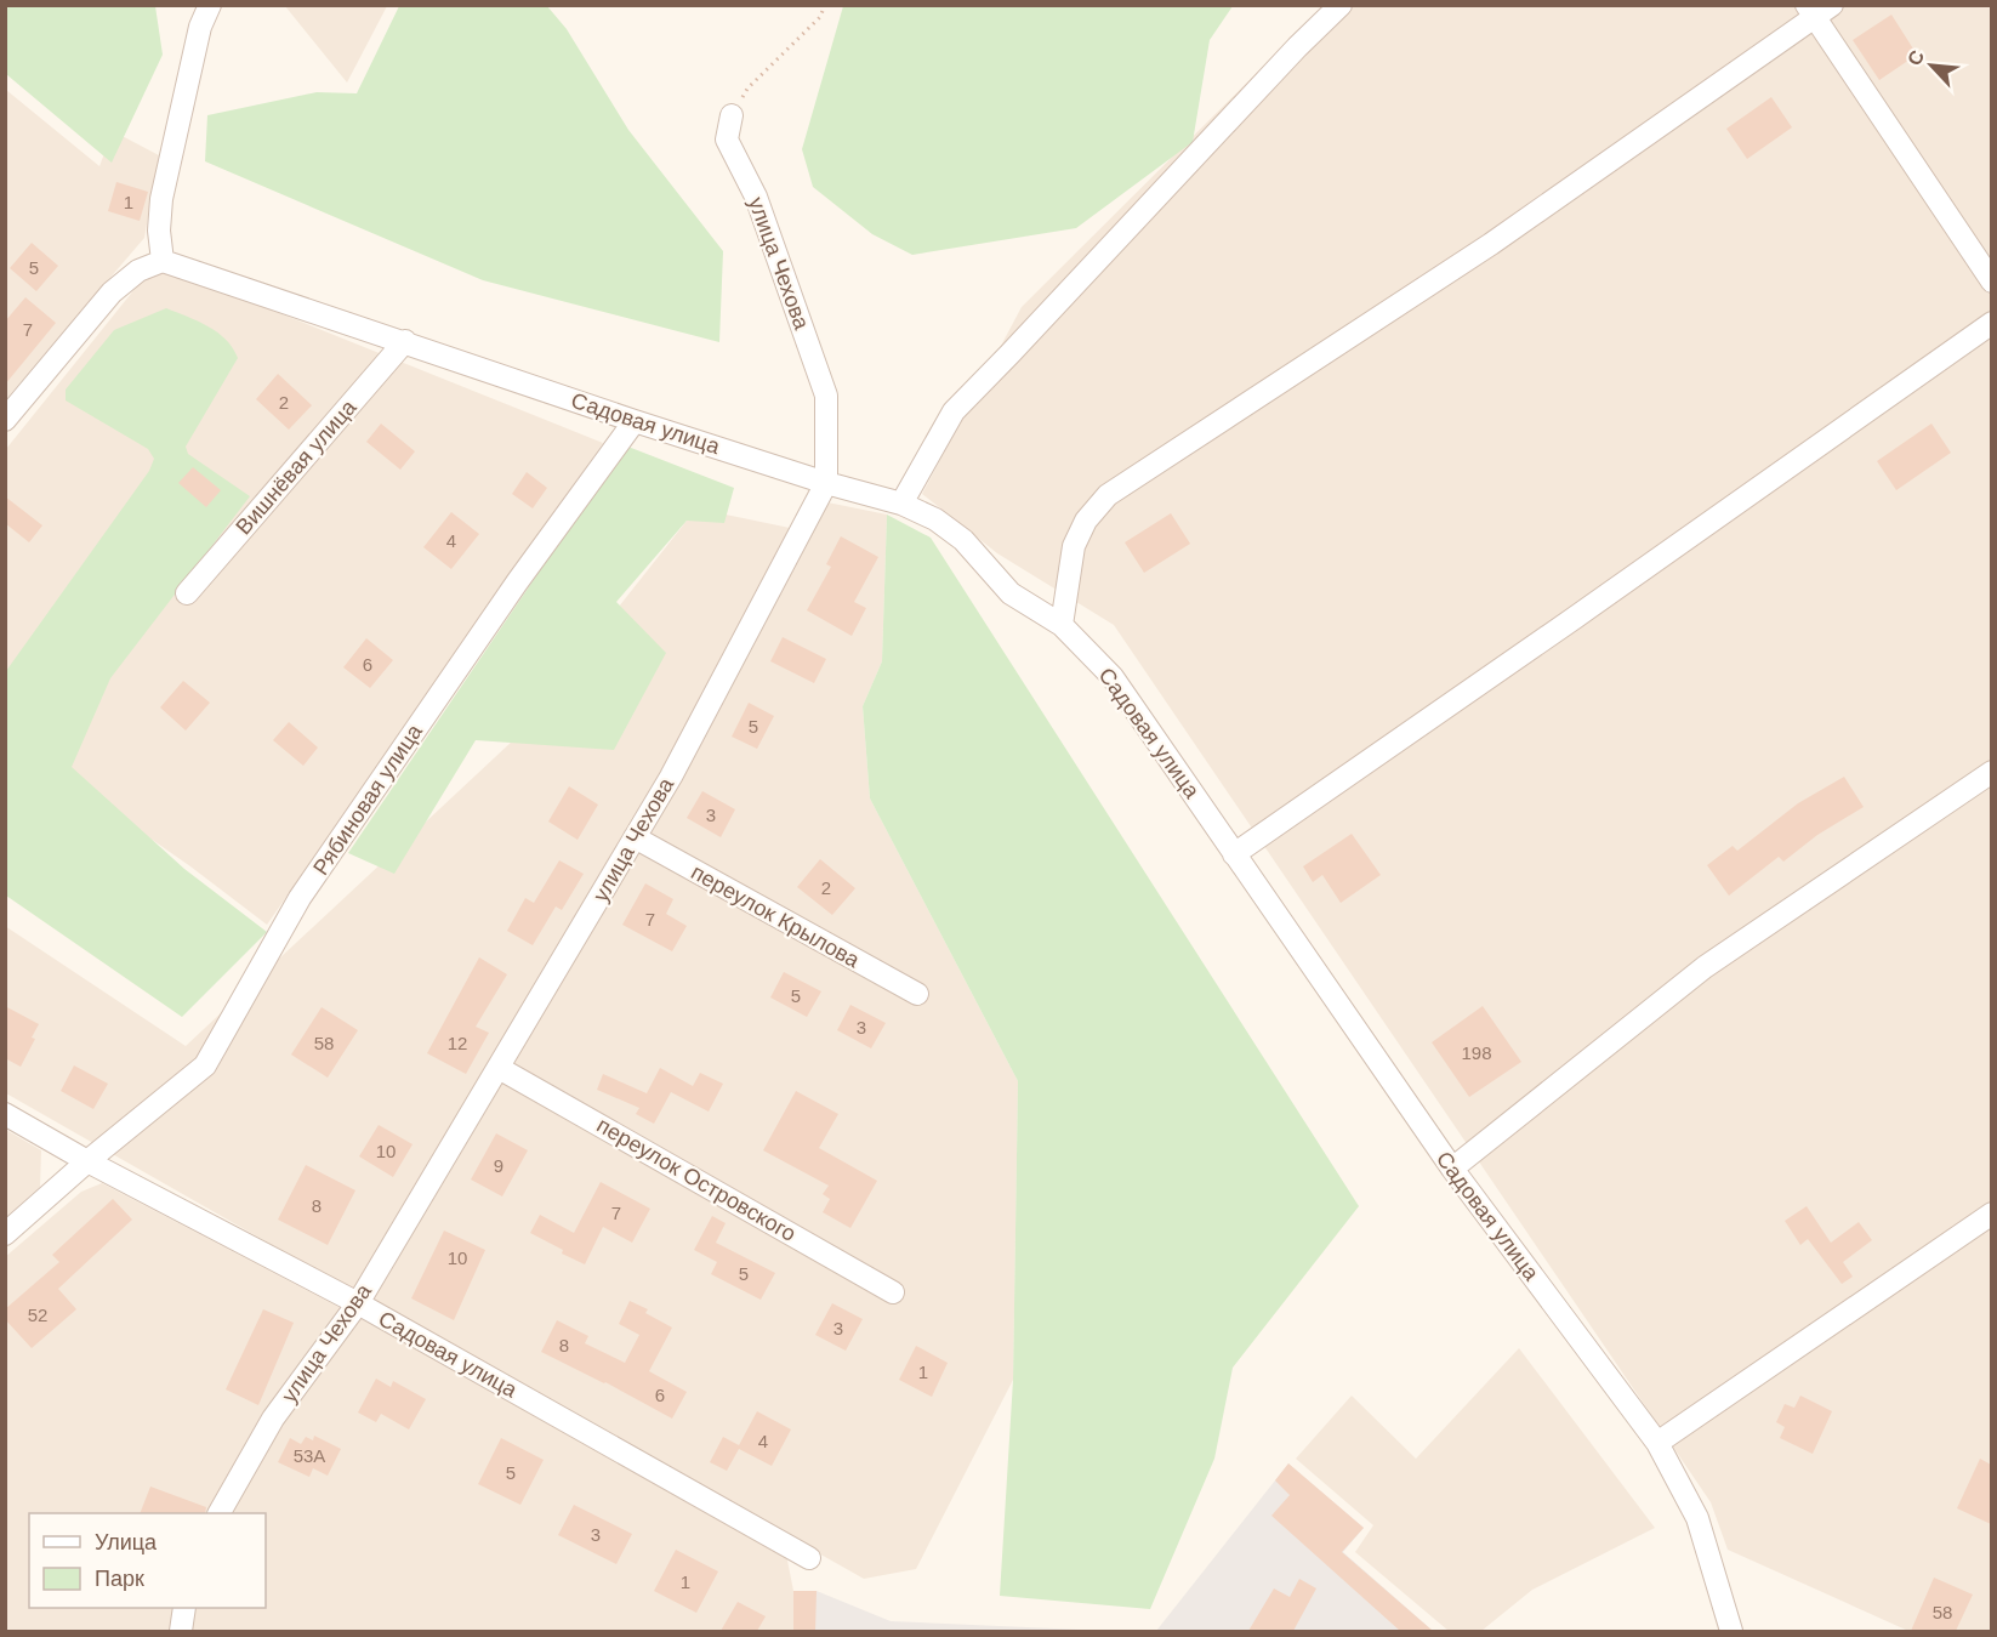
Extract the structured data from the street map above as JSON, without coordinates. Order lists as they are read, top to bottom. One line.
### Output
{"streets":{"street":["улица Чехова","Садовая улица","Вишнёвая улица","Рябиновая улица","переулок Крылова","переулок Островского"]},"crossings":[["улица Чехова","Садовая улица"],["улица Чехова","переулок Крылова"],["улица Чехова","переулок Островского"],["Садовая улица","Вишнёвая улица"],["Садовая улица","Рябиновая улица"]],"house_numbers":["1","5","7","2","4","6","5","3","2","7","5","3","58","12","198","10","9","8","7","10","5","52","3","8","1","6","4","53А","5","3","1","58"],"legend":["Улица","Парк"],"north":"top left"}
